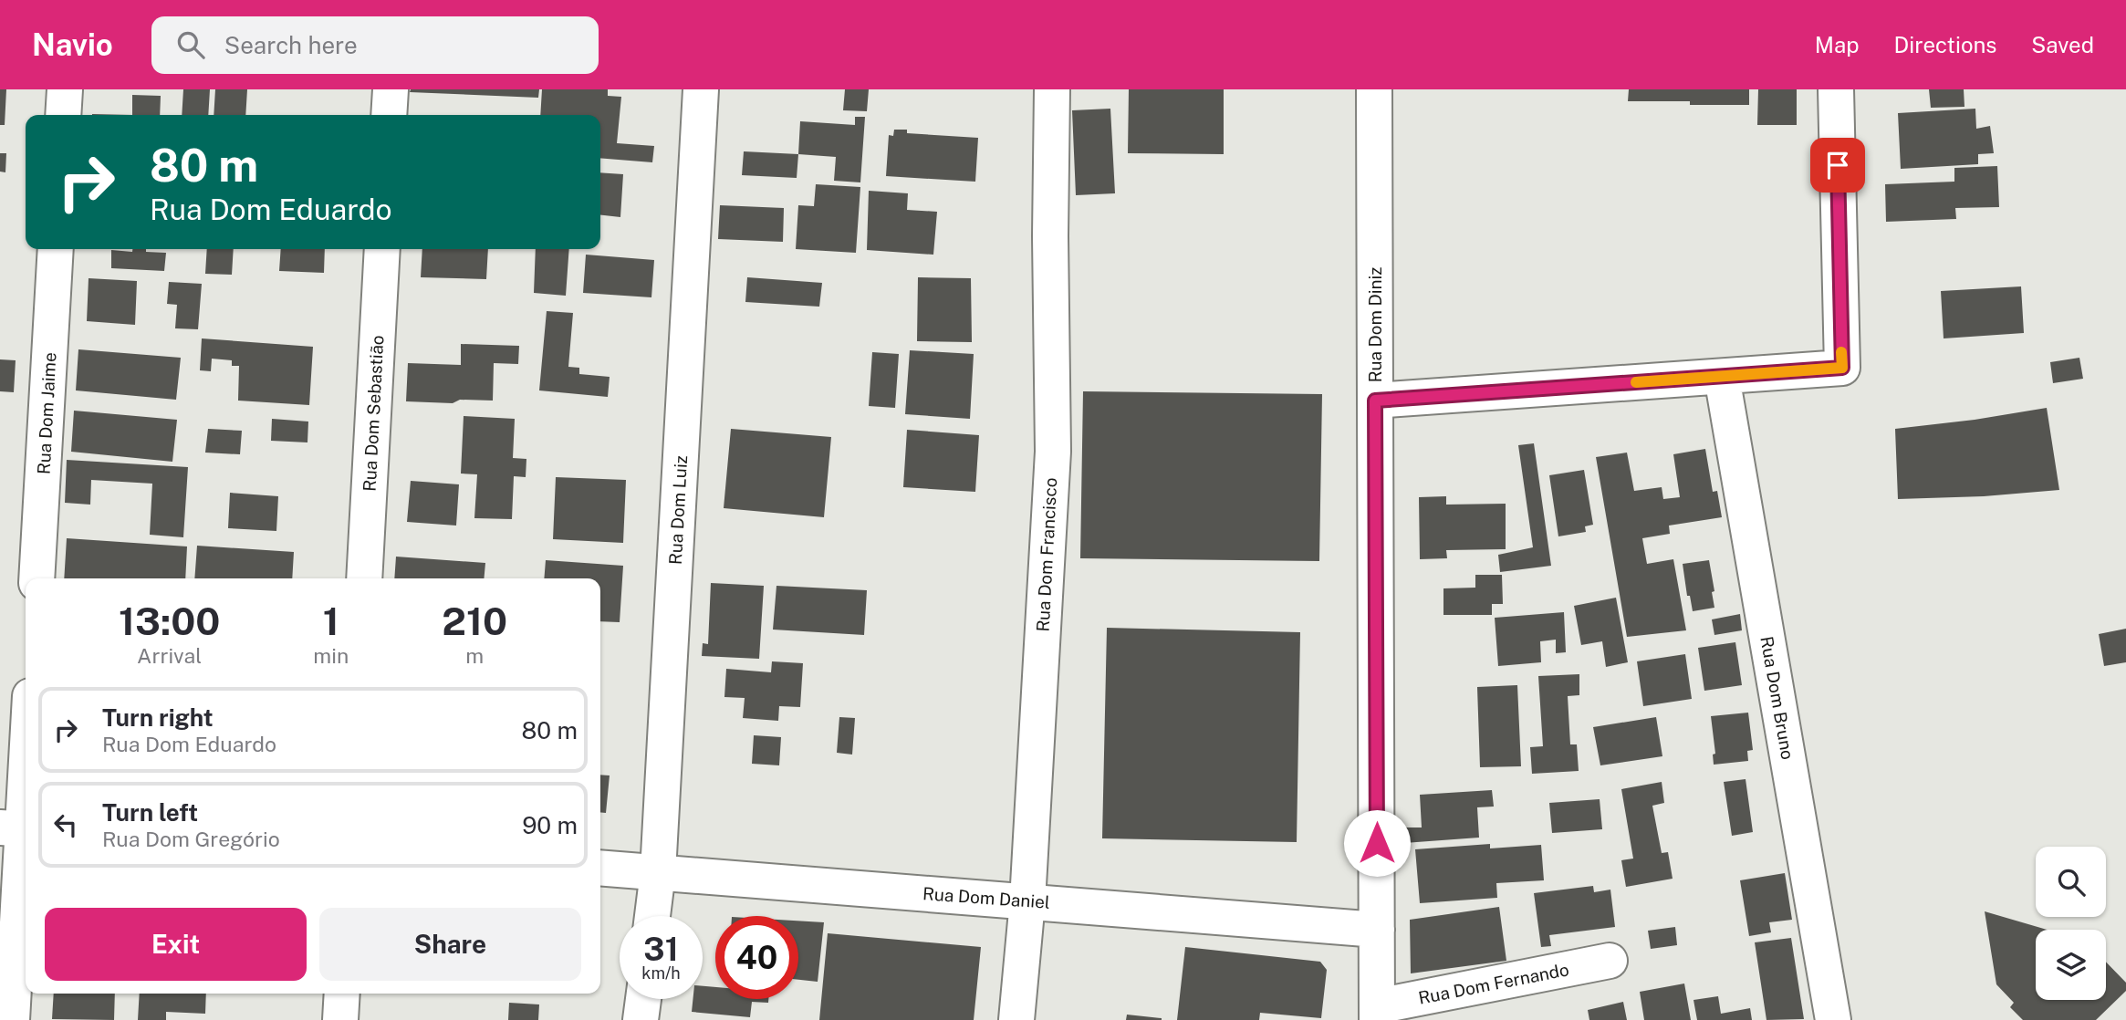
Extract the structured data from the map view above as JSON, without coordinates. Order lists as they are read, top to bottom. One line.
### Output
{"streets":{"street":["Rua Dom Diniz","Rua Dom Jaime","Rua Dom Sebastião","Rua Dom Luiz","Rua Dom Francisco","Rua Dom Bruno","Rua Dom Daniel","Rua Dom Fernando"]},"crossings":[["Rua Dom Diniz","Rua Dom Daniel"],["Rua Dom Diniz","Rua Dom Fernando"],["Rua Dom Luiz","Rua Dom Daniel"],["Rua Dom Francisco","Rua Dom Daniel"]],"page":{"header":"Navio","search":"Search here","nav":["Map","Directions","Saved"],"turn":["80 m","Rua Dom Eduardo"],"eta":["13:00","Arrival","1","min","210","m"],"list":[{"name":"Turn right","note":"Rua Dom Eduardo","value":"80 m"},{"name":"Turn left","note":"Rua Dom Gregório","value":"90 m"}],"buttons":["Exit","Share"],"speed":"31 km/h","limit":"40"}}
